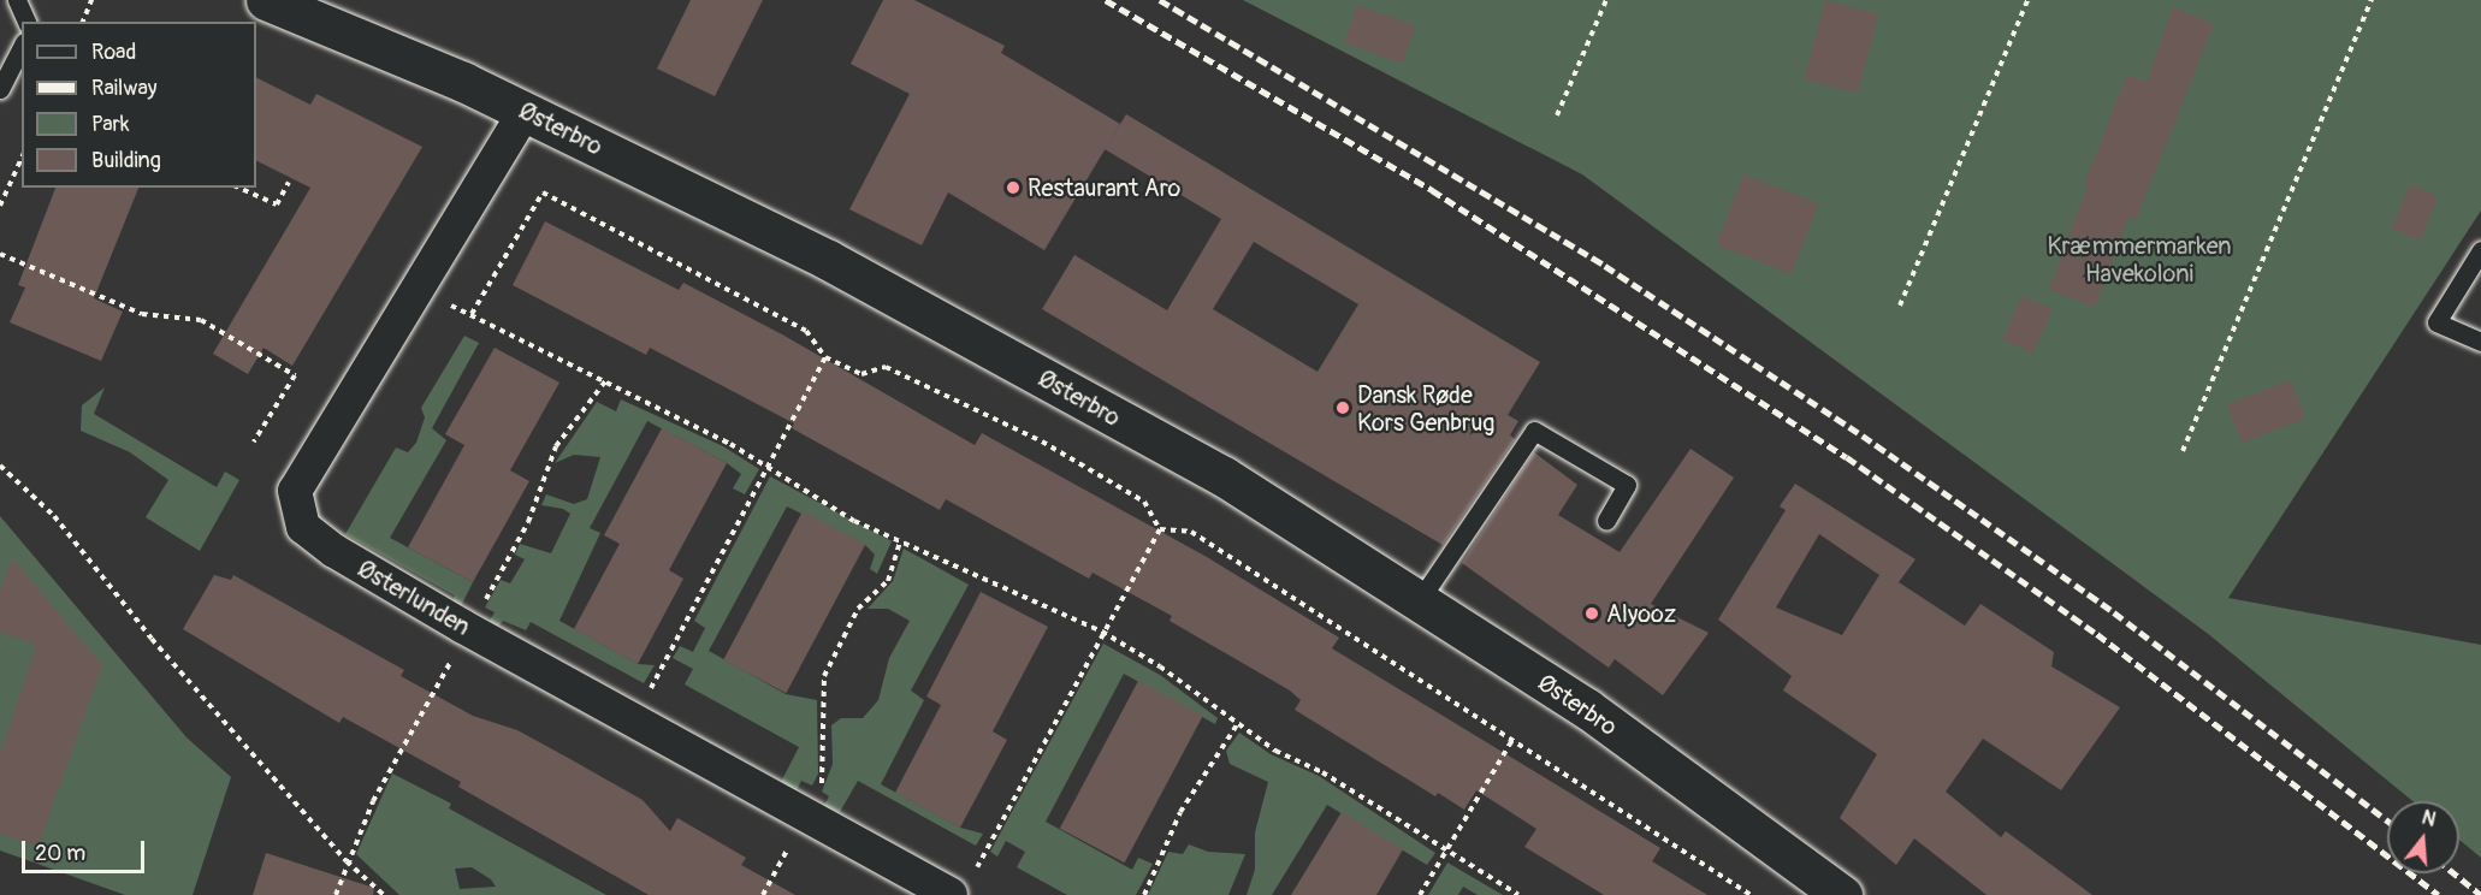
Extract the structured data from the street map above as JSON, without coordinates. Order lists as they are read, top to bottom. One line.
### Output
{"streets":{"street":["Østerbro","Østerlunden"]},"crossings":[["Østerbro","Østerlunden"]],"parks":["Kræmmermarken Havekoloni"],"places":["Restaurant Aro","Dansk Røde Kors Genbrug","Alyooz"],"legend":["Road","Railway","Park","Building"],"scale_bar":"20 m","north":"top"}
